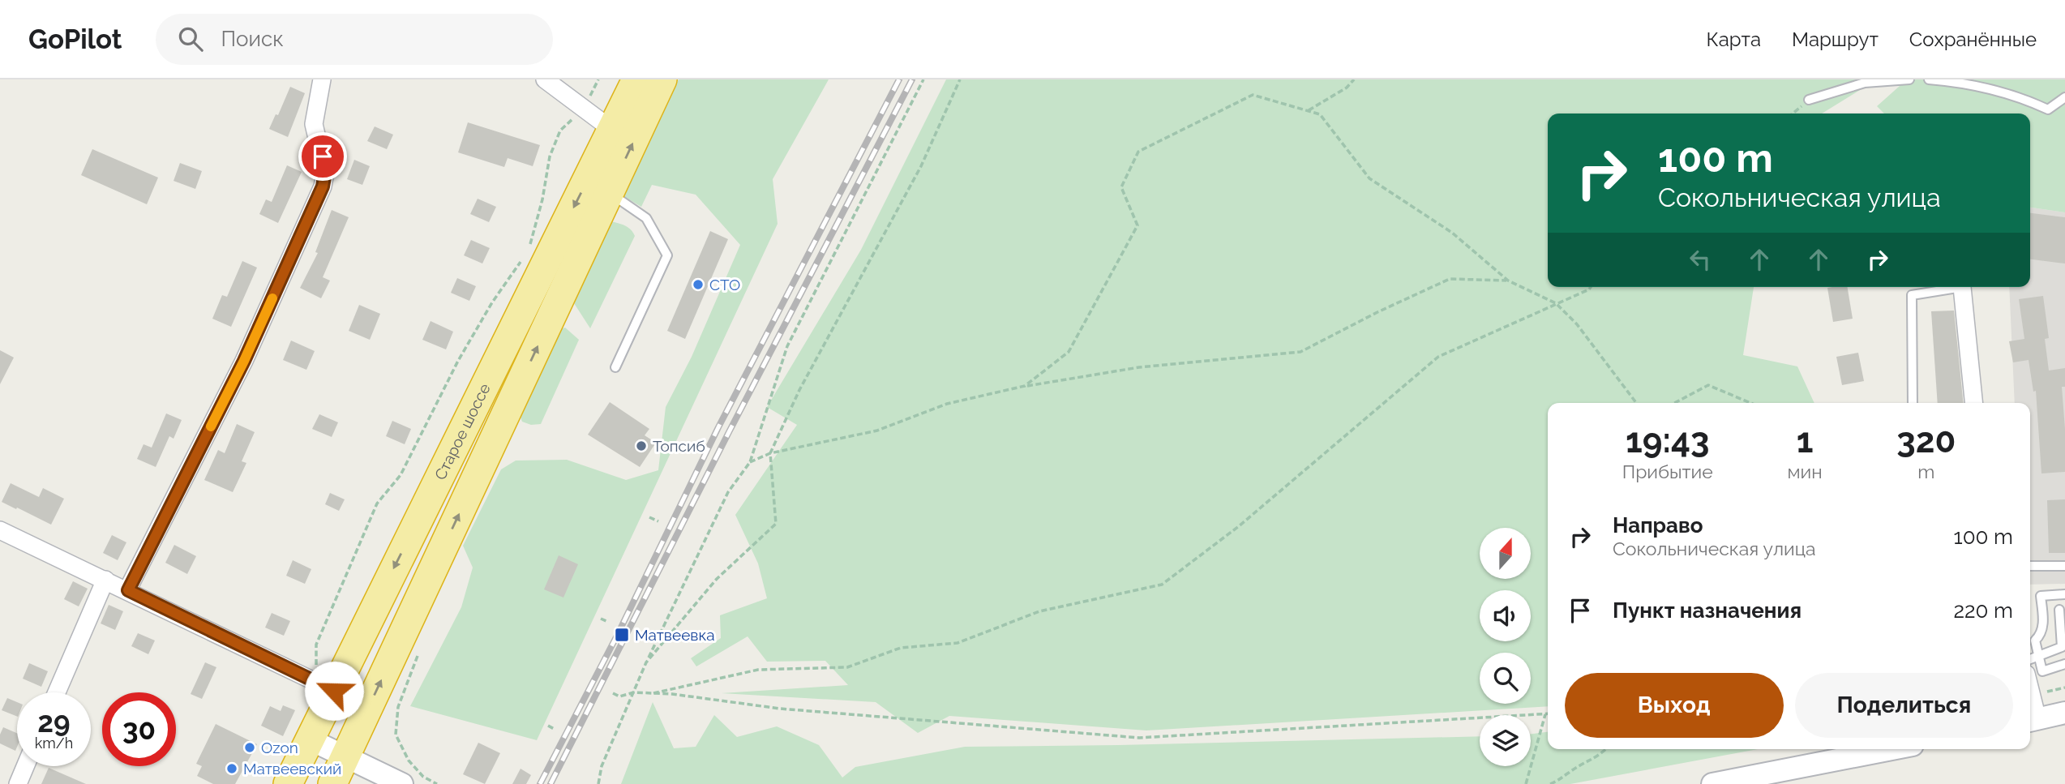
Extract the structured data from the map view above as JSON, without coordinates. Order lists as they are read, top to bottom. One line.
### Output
{"streets":{"highway":["Старое шоссе"]},"places":{"other":["СТО","Топсиб","Ozon","Матвеевский"],"transit":["Матвеевка"]},"north":"top","page":{"header":"GoPilot","search":"Поиск","nav":["Карта","Маршрут","Сохранённые"],"turn":["100 m","Сокольническая улица"],"eta":["19:43","Прибытие","1","мин","320","m"],"list":[{"name":"Направо","note":"Сокольническая улица","value":"100 m"},{"name":"Пункт назначения","value":"220 m"}],"buttons":["Выход","Поделиться"],"speed":"29 km/h","limit":"30"}}
